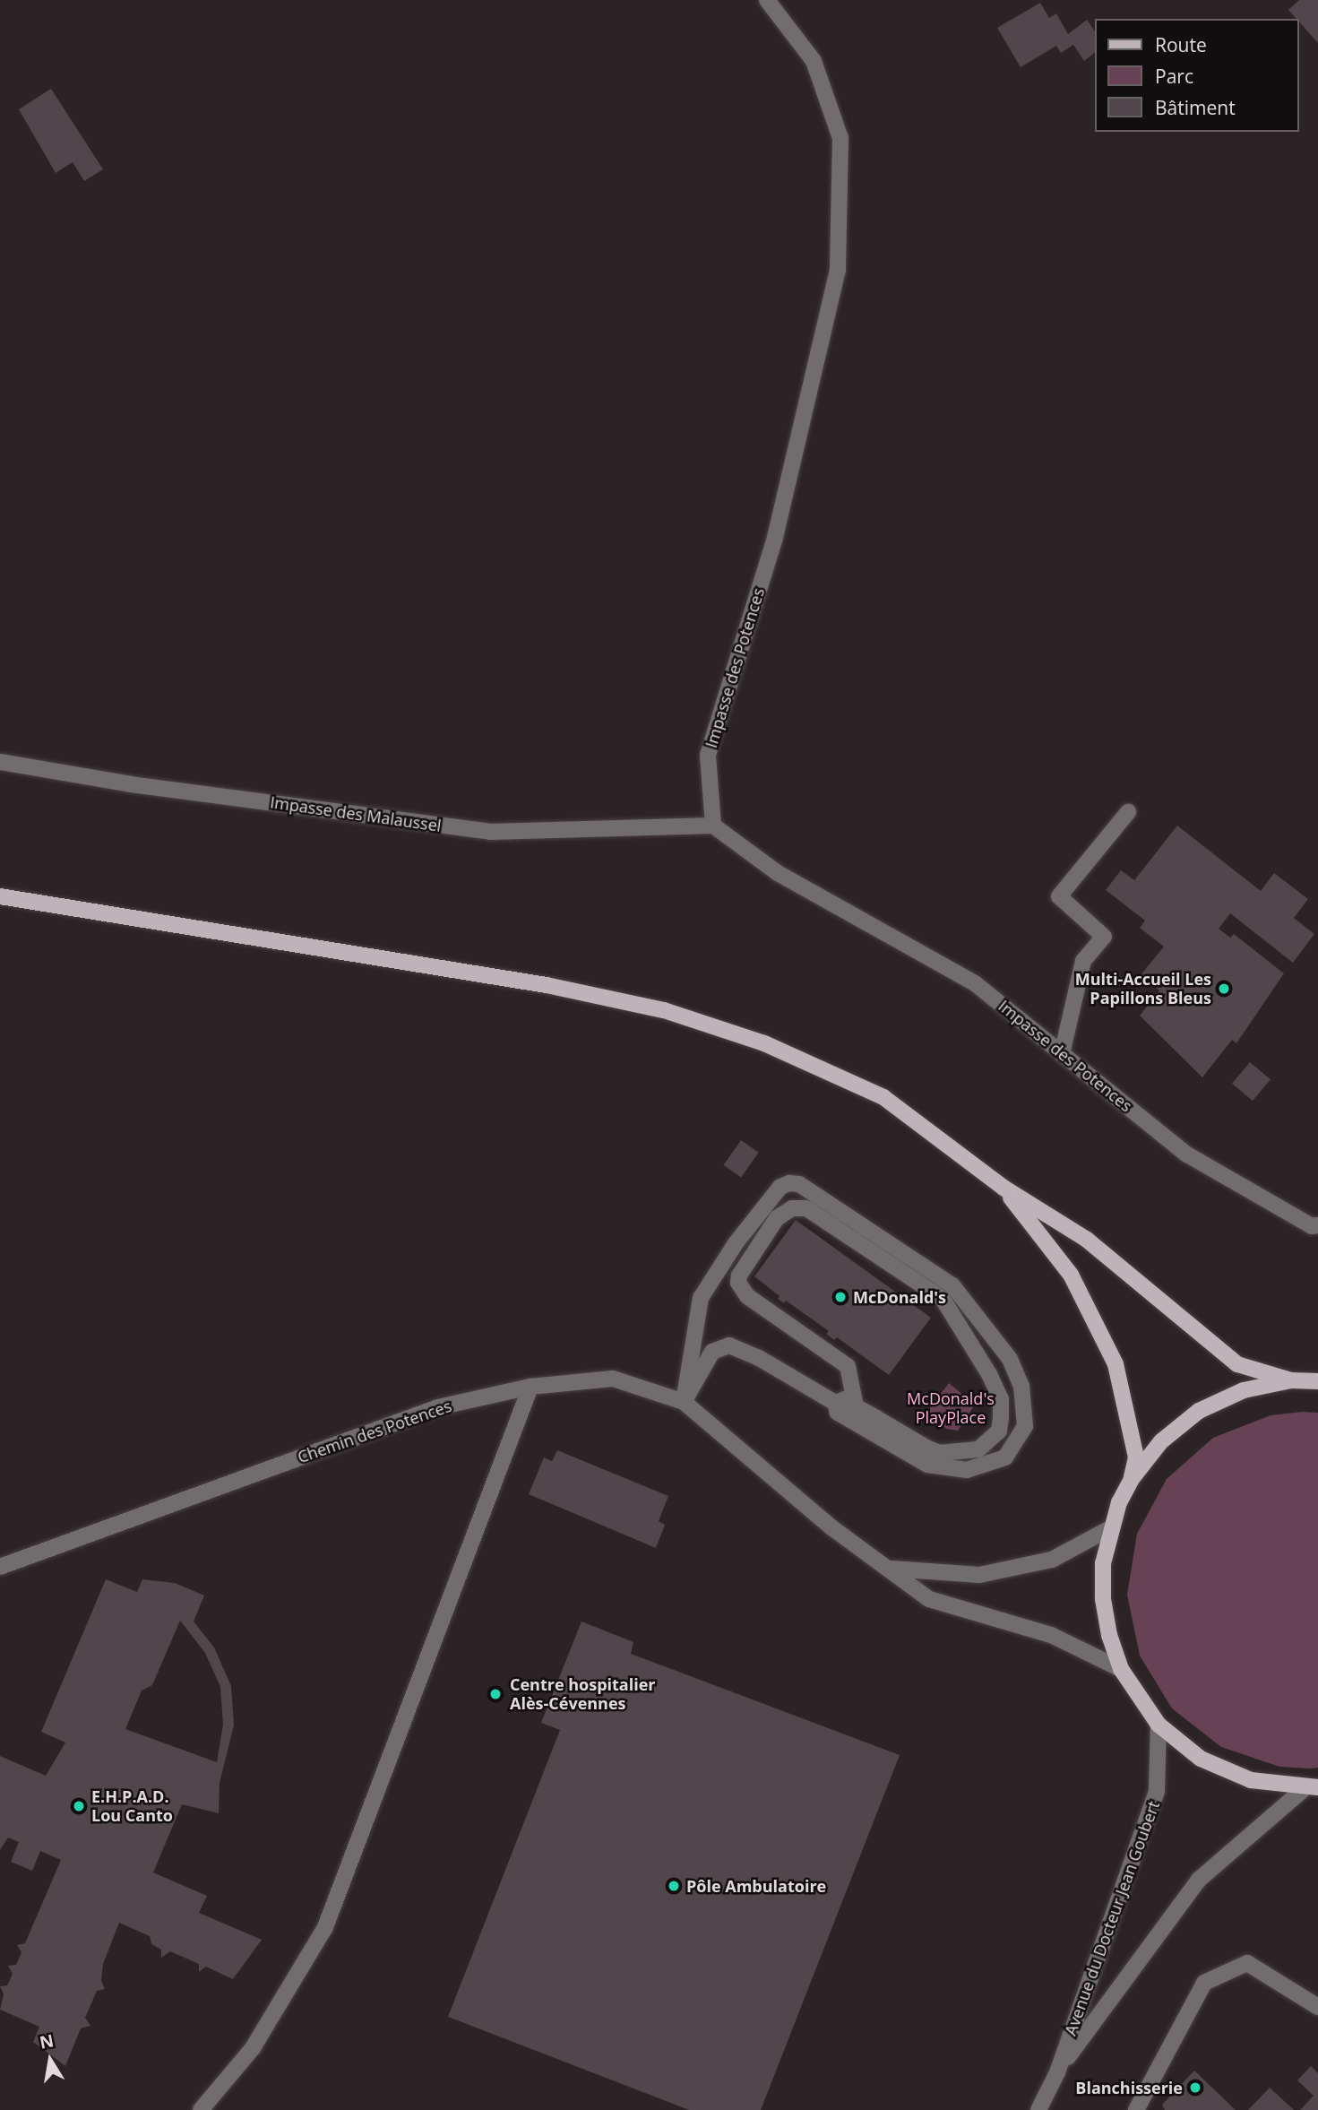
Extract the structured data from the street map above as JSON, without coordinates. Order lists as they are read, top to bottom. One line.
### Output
{"streets":{"street":["Impasse des Potences","Impasse des Malaussel","Chemin des Potences","Avenue du Docteur Jean Goubert"]},"crossings":[["Impasse des Potences","Impasse des Malaussel"]],"parks":["McDonald's PlayPlace"],"places":["Multi-Accueil Les Papillons Bleus","McDonald's","Centre hospitalier Alès-Cévennes","E.H.P.A.D. Lou Canto","Pôle Ambulatoire","Blanchisserie"],"legend":["Route","Parc","Bâtiment"],"north":"top"}
